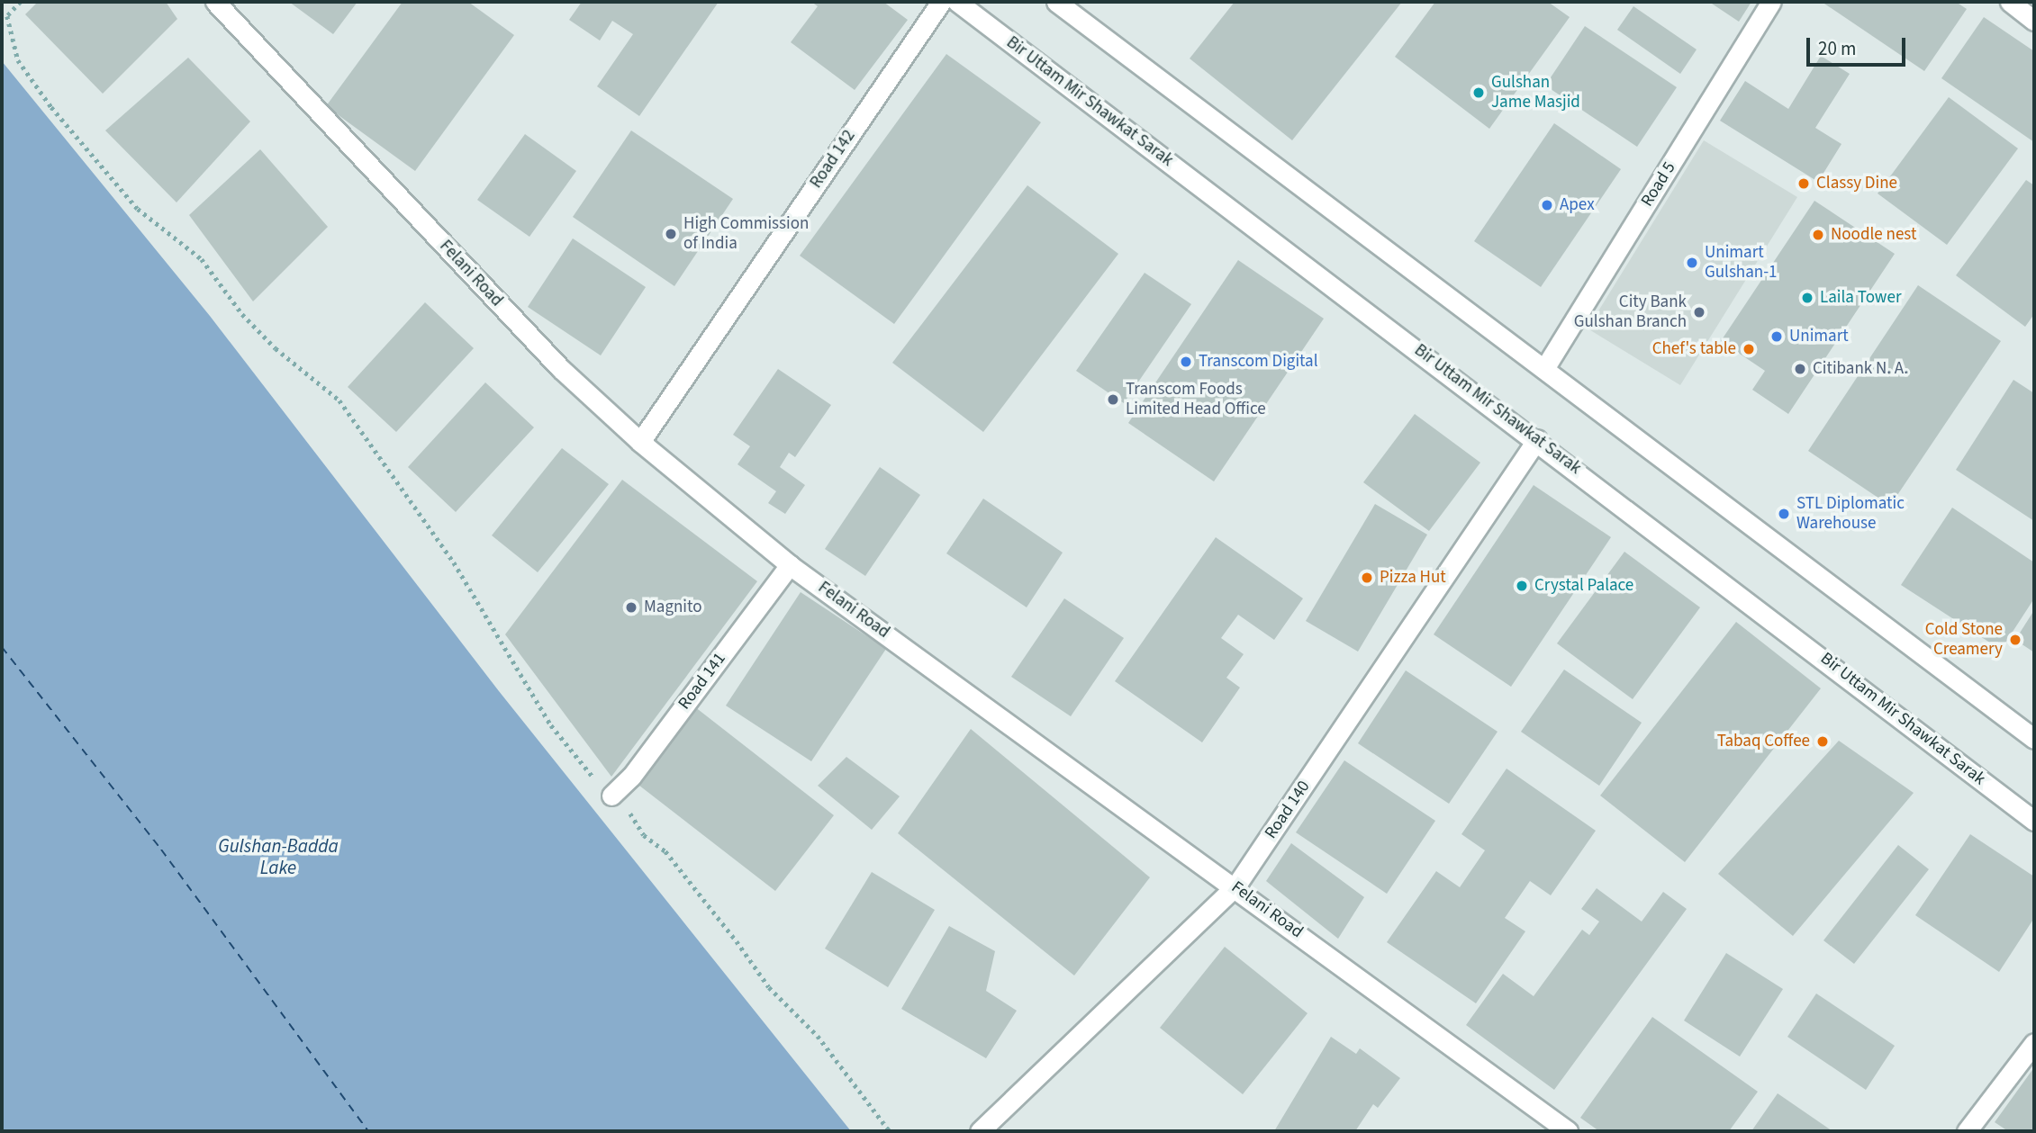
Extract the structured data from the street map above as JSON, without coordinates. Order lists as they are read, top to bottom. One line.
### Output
{"streets":{"street":["Bir Uttam Mir Shawkat Sarak","Road 142","Road 5","Felani Road","Road 141","Road 140"]},"crossings":[["Bir Uttam Mir Shawkat Sarak","Road 140"],["Road 142","Felani Road"],["Felani Road","Road 141"],["Felani Road","Road 140"]],"water":["Gulshan-Badda Lake"],"places":["Gulshan Jame Masjid","Classy Dine","Apex","High Commission of India","Noodle nest","Unimart Gulshan-1","Laila Tower","City Bank Gulshan Branch","Unimart","Chef's table","Transcom Digital","Citibank N. A.","Transcom Foods Limited Head Office","STL Diplomatic Warehouse","Pizza Hut","Crystal Palace","Magnito","Cold Stone Creamery","Tabaq Coffee"],"scale_bar":"20 m"}
